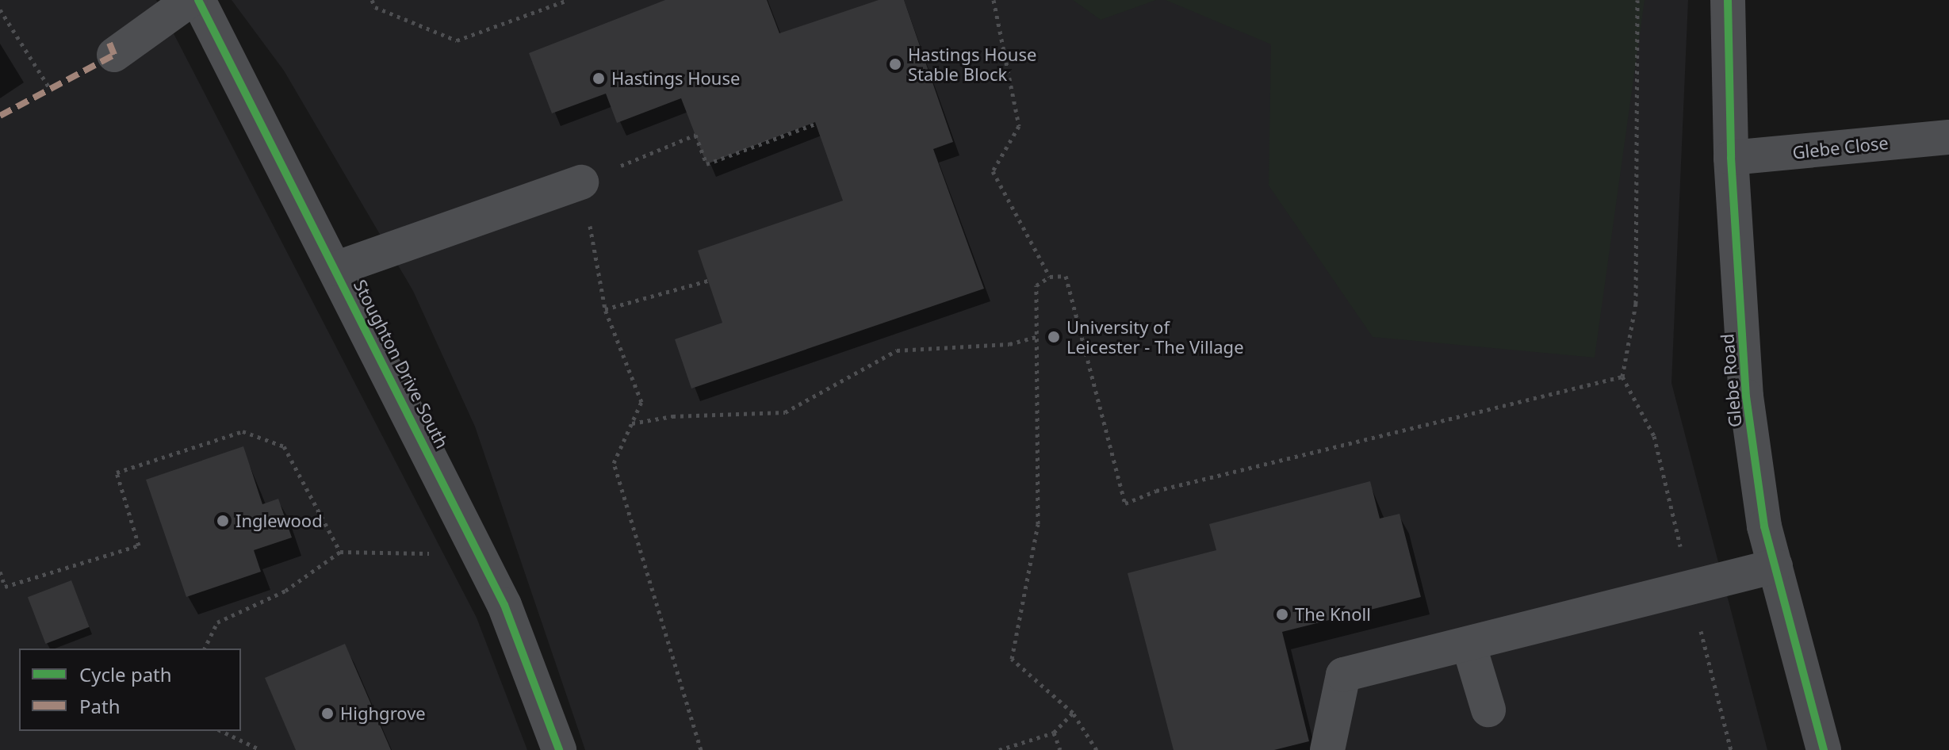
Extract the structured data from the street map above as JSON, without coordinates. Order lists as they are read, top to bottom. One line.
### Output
{"streets":{"street":["Glebe Close","Stoughton Drive South","Glebe Road"]},"crossings":[["Glebe Close","Glebe Road"]],"places":["Hastings House Stable Block","Hastings House","University of Leicester - The Village","Inglewood","The Knoll","Highgrove"],"legend":["Cycle path","Path"]}
